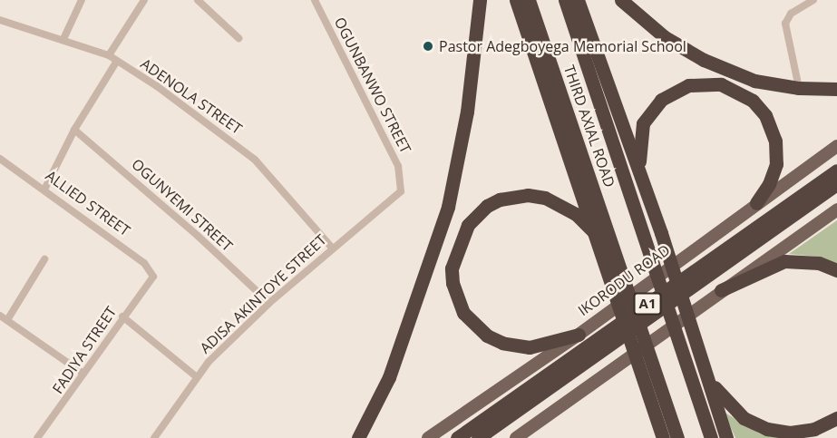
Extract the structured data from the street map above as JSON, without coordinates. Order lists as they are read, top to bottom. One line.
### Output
{"streets":{"highway":["THIRD AXIAL ROAD","A1"],"main road":["IKORODU ROAD"],"street":["OGUNBANWO STREET","ADENOLA STREET","ALLIED STREET","OGUNYEMI STREET","ADISA AKINTOYE STREET","FADIYA STREET"]},"crossings":[["OGUNBANWO STREET","ADISA AKINTOYE STREET"],["ADENOLA STREET","ADISA AKINTOYE STREET"],["ALLIED STREET","FADIYA STREET"],["OGUNYEMI STREET","ADISA AKINTOYE STREET"]],"places":["Pastor Adegboyega Memorial School"]}
